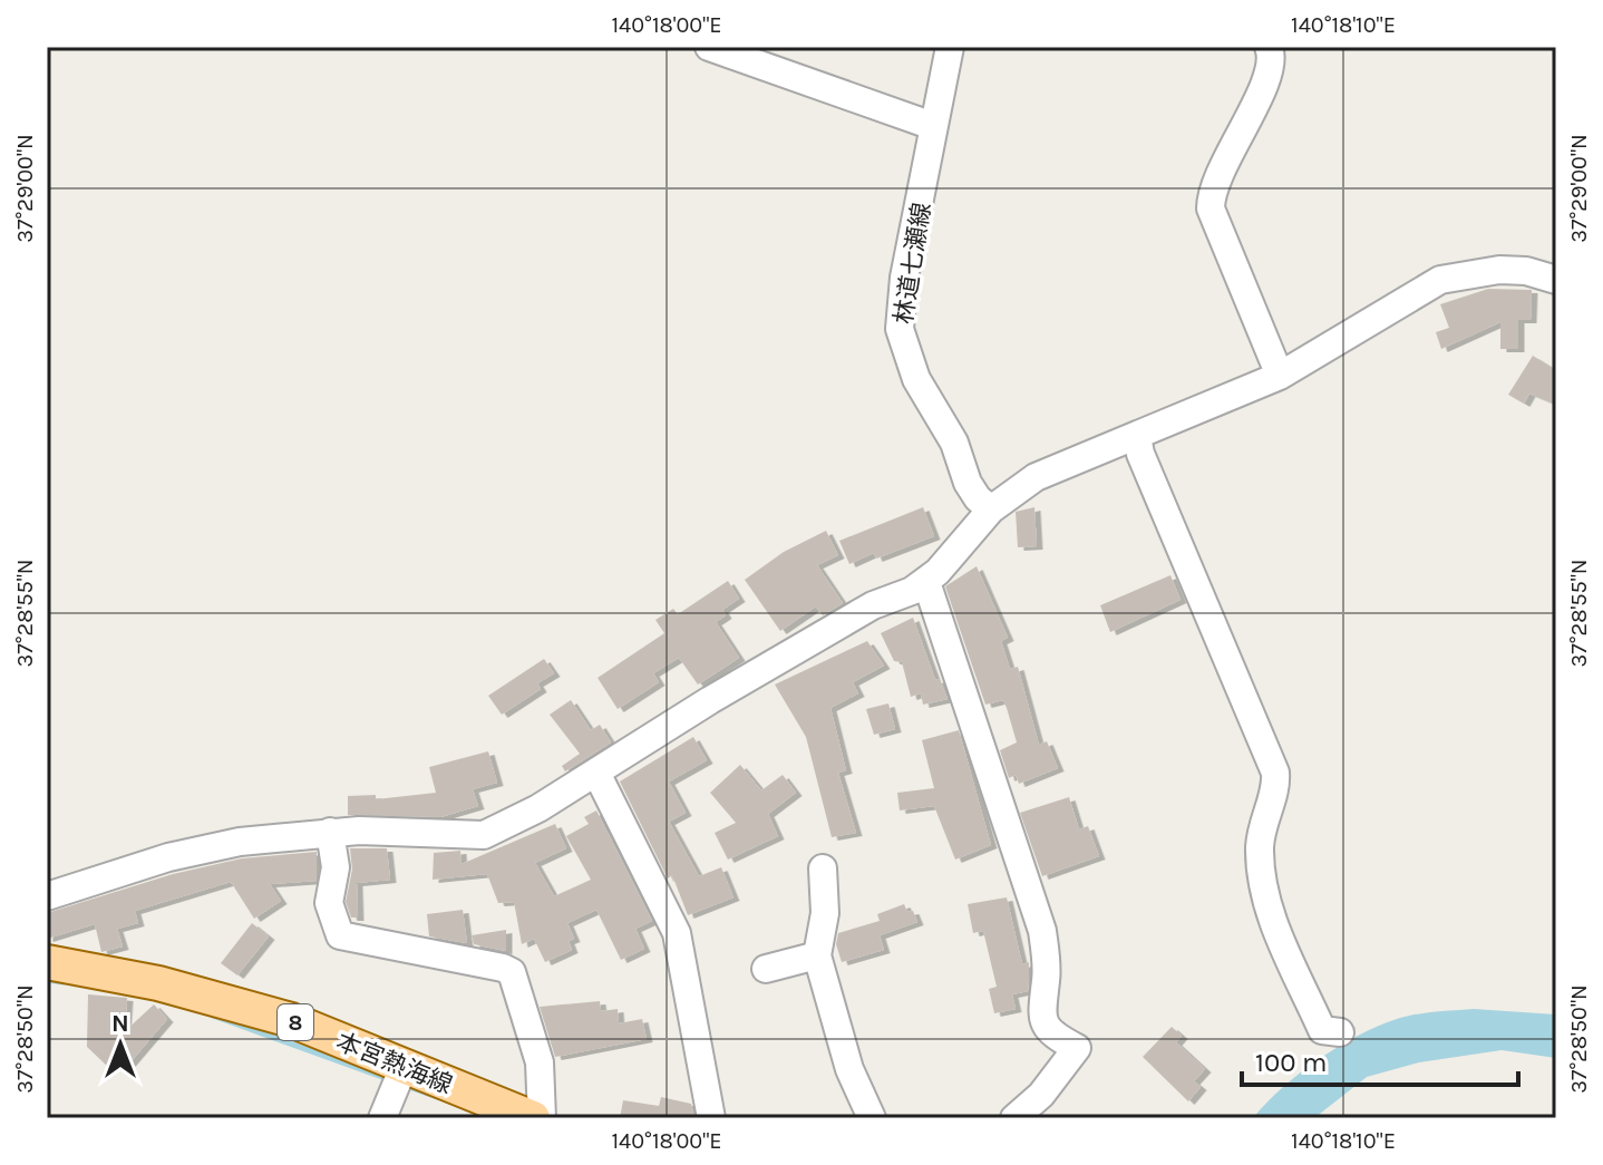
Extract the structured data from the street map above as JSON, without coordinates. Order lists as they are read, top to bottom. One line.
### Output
{"streets":{"main road":["8","本宮熱海線"],"street":["林道七瀬線"]},"scale_bar":"100 m","north":"top","coordinates":["140°18'00\"E","140°18'10\"E","37°29'00\"N","37°28'55\"N","37°28'50\"N"]}
